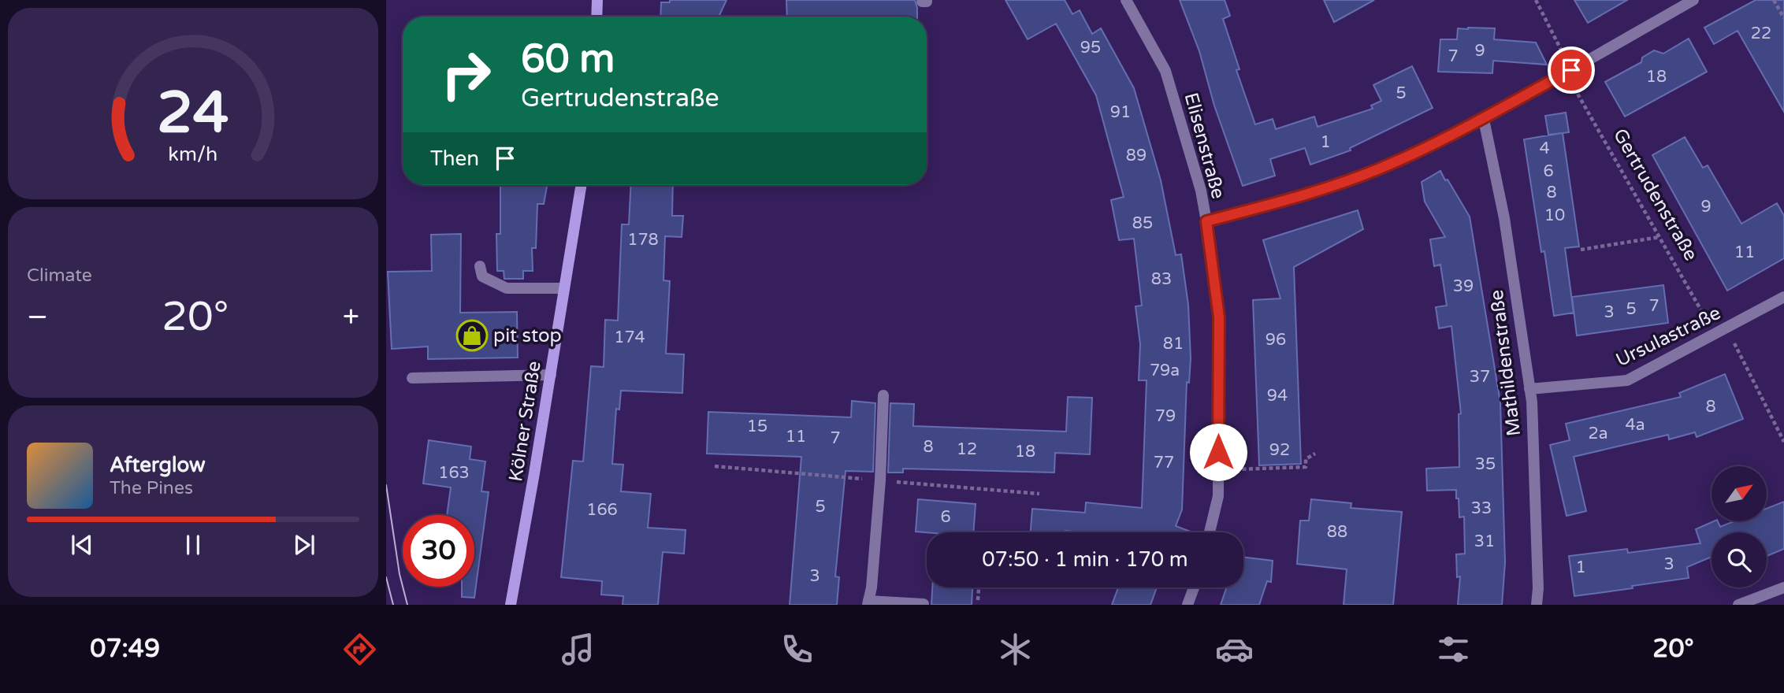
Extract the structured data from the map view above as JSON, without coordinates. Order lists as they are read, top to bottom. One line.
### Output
{"streets":{"main road":["Kölner Straße"],"street":["Elisenstraße","Ursulastraße","Mathildenstraße"],"path":["Gertrudenstraße"]},"crossings":[["Gertrudenstraße","Ursulastraße"],["Ursulastraße","Mathildenstraße"]],"places":{"shop":["pit stop"]},"house_numbers":["22","95","9","7","18","5","91","1","4","89","6","8","9","10","85","178","11","83","39","7","5","3","174","96","81","79a","37","94","8","79","4a","15","2a","11","7","8","12","92","18","77","35","163","5","33","166","6","88","31","3","1","3"],"north":"top right","page":{"turn":["60 m","Gertrudenstraße"],"then":"Then","tile":"Climate","heat":["−","20°","+"],"song":["Afterglow","The Pines"],"limit":"30","trip":"07:50 · 1 min · 170 m","tabs":["07:49","20°"],"gauge":["24","km/h"]}}
